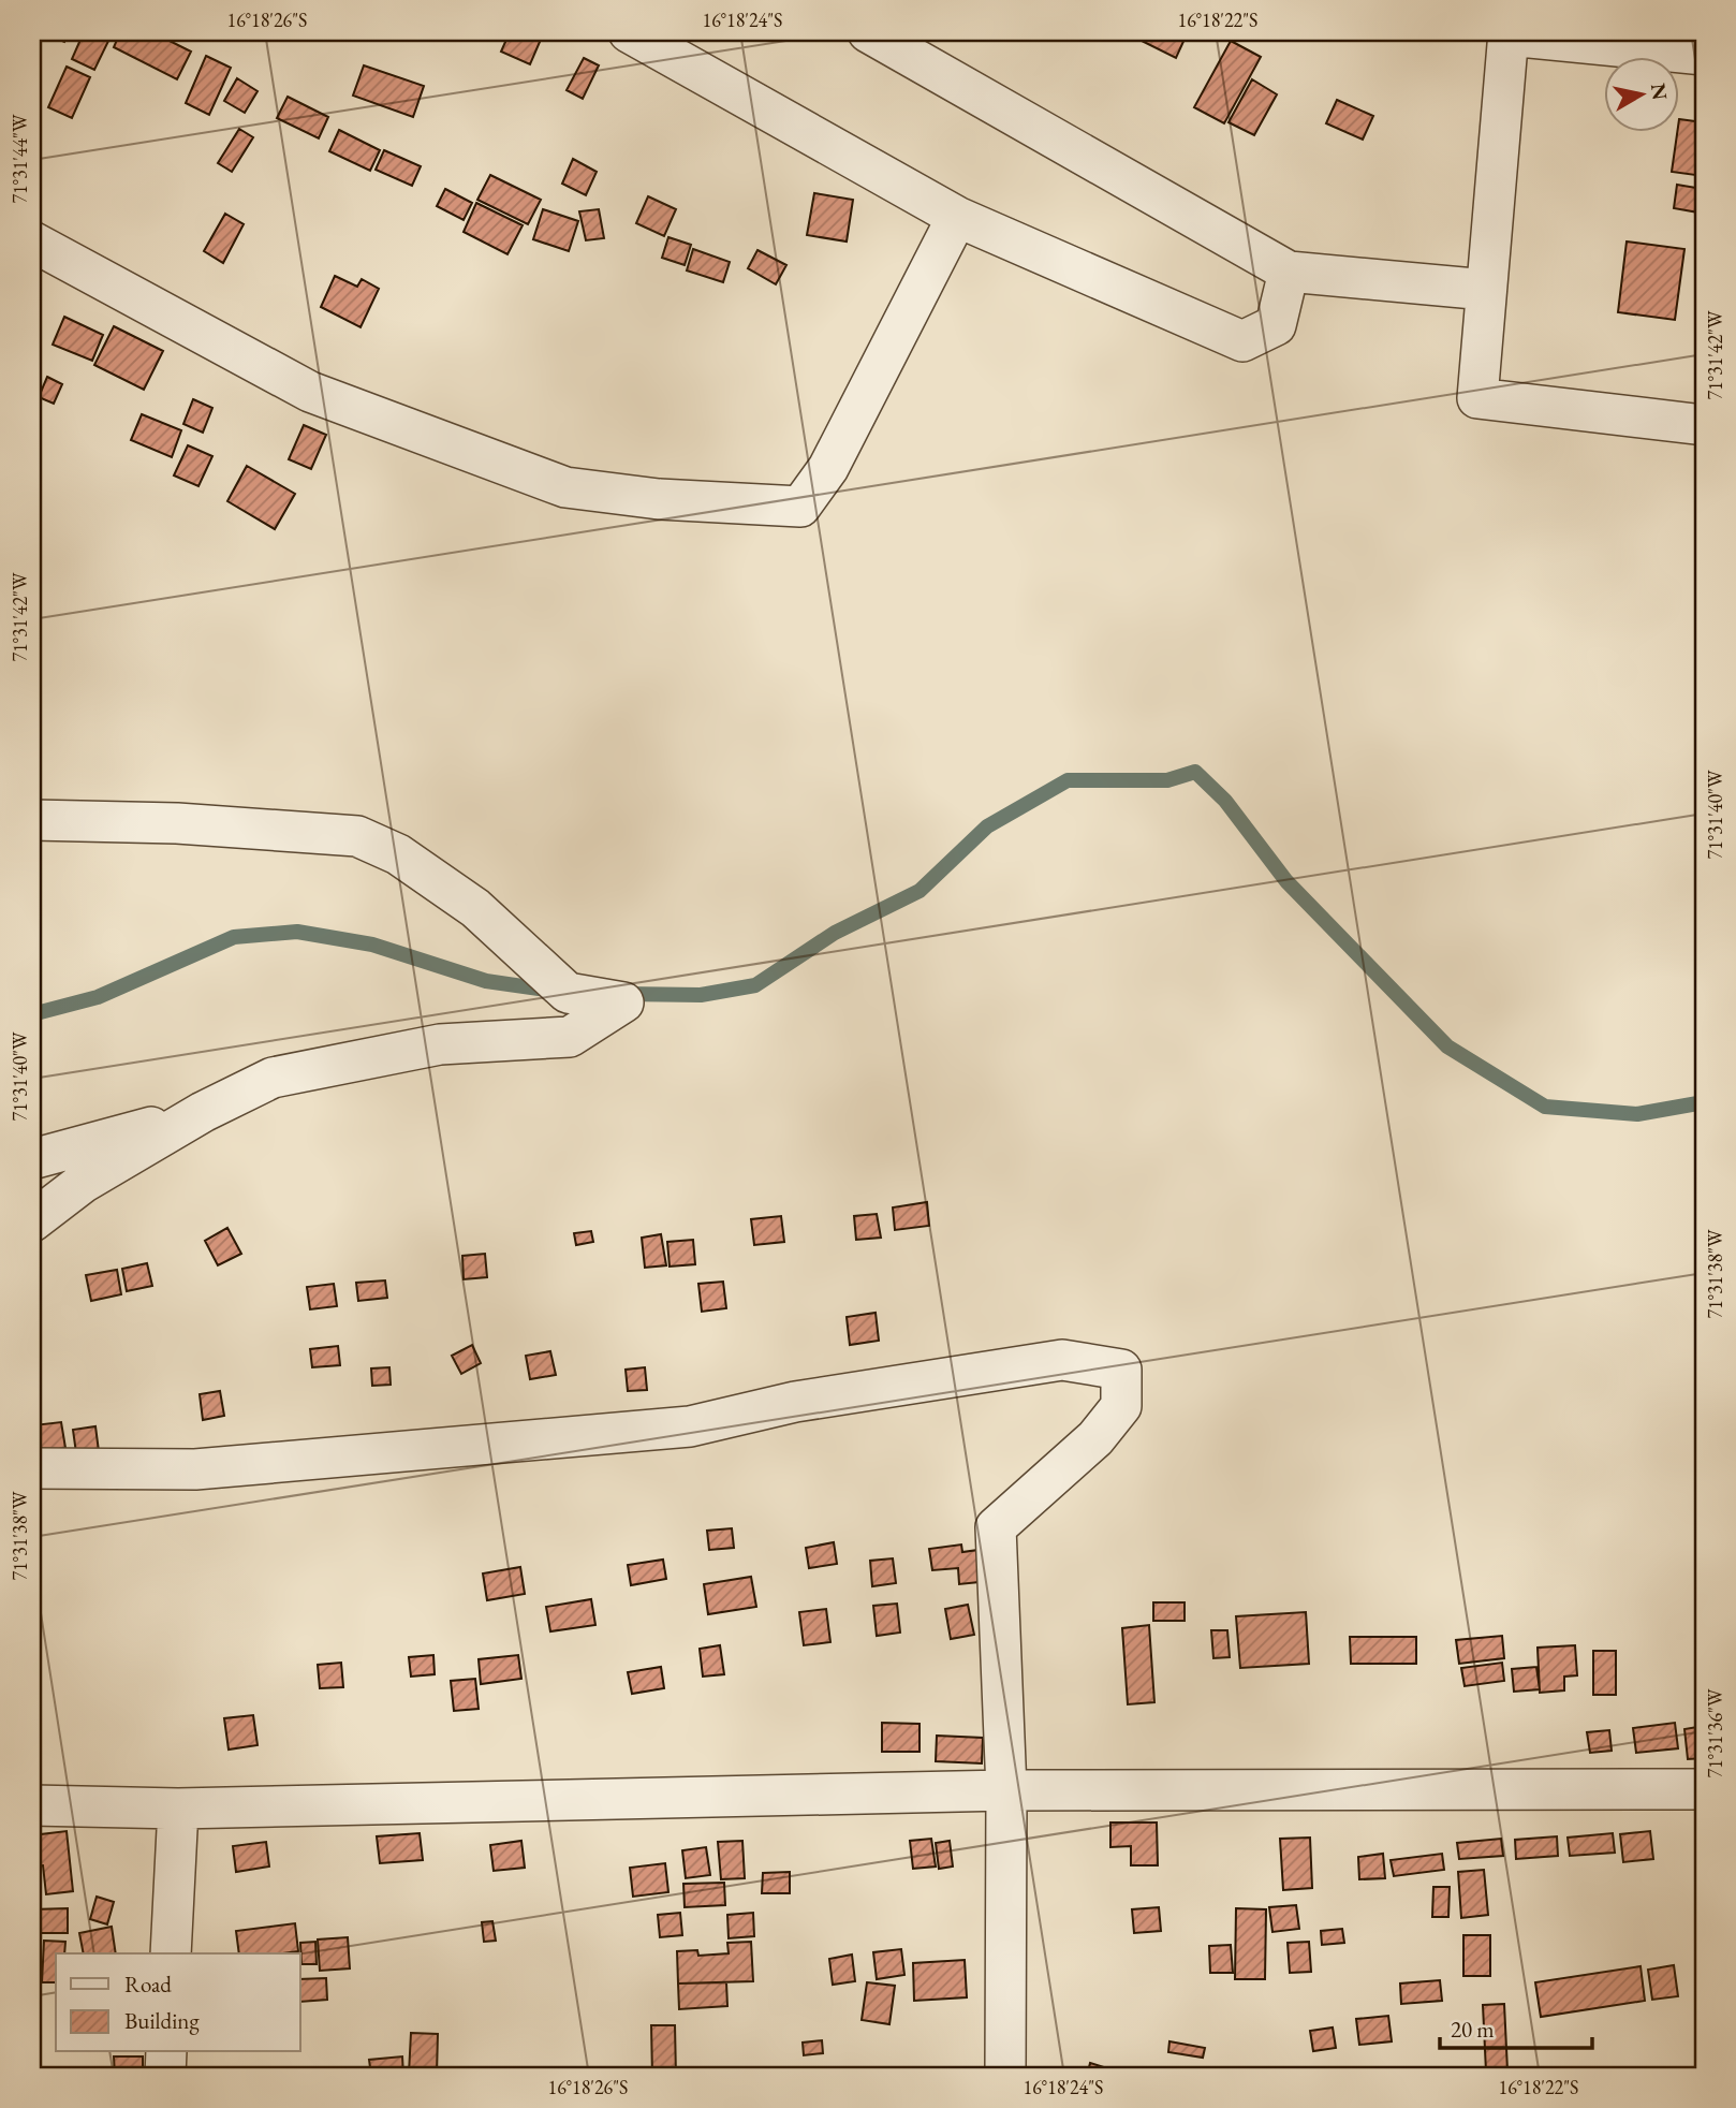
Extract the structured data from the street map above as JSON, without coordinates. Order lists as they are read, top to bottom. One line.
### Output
{"legend":["Road","Building"],"scale_bar":"20 m","north":"right","coordinates":["16°18'26\"S","16°18'24\"S","16°18'22\"S","71°31'44\"W","71°31'42\"W","71°31'40\"W","71°31'38\"W","71°31'36\"W"]}
